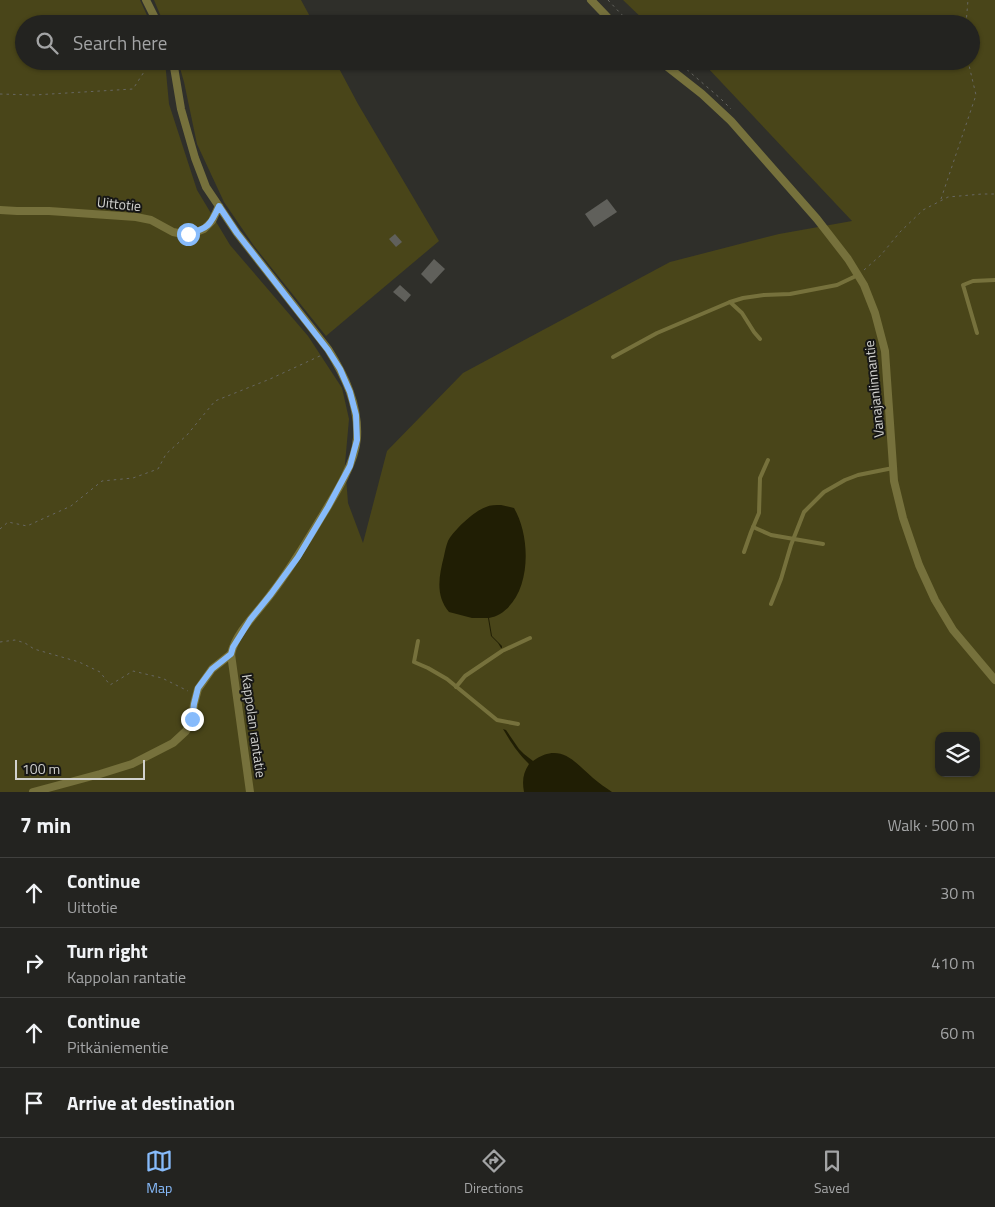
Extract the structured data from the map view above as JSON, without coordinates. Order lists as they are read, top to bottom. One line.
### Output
{"streets":{"street":["Uittotie","Vanajanlinnantie","Kappolan rantatie"]},"scale_bar":"100 m","page":{"search":"Search here","scale":"100 m","heading":["7 min","Walk · 500 m"],"list":[["Continue","Uittotie","30 m"],["Turn right","Kappolan rantatie","410 m"],["Continue","Pitkäniementie","60 m"],"Arrive at destination"],"nav":["Map","Directions","Saved"]}}
